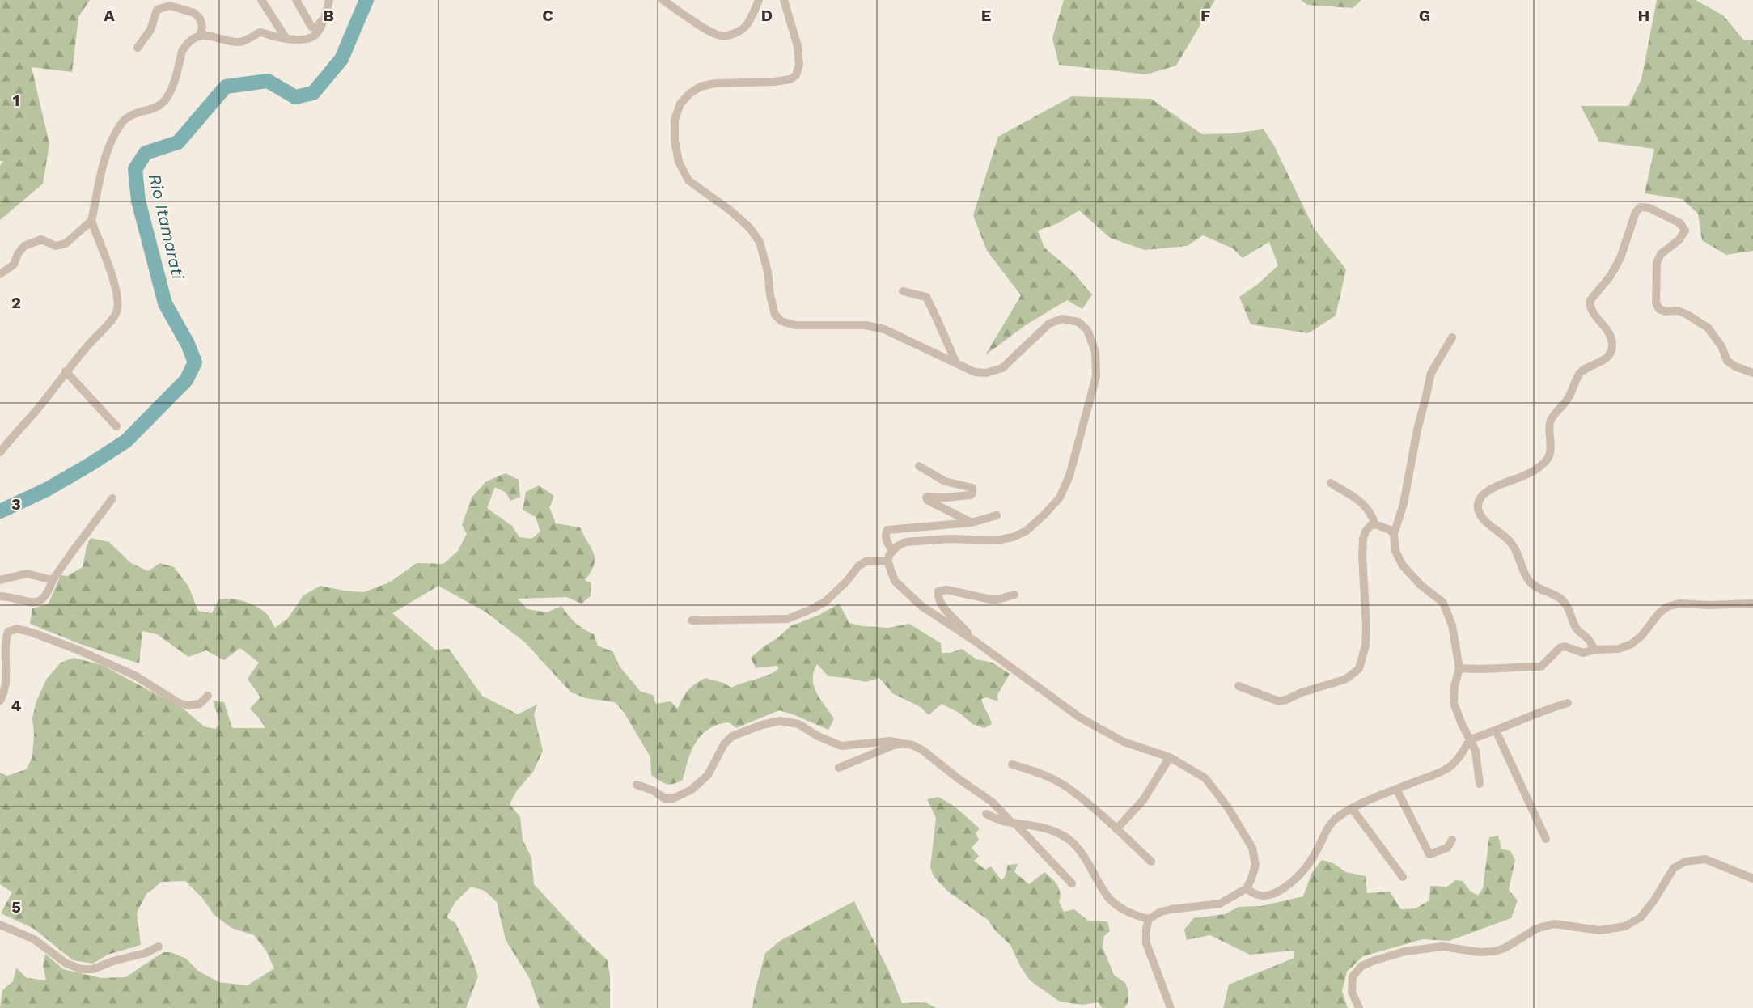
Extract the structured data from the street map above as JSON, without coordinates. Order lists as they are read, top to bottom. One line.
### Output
{"water":["Rio Itamarati"],"grid":{"columns":["A","B","C","D","E","F","G","H"],"rows":["1","2","3","4","5"]}}
